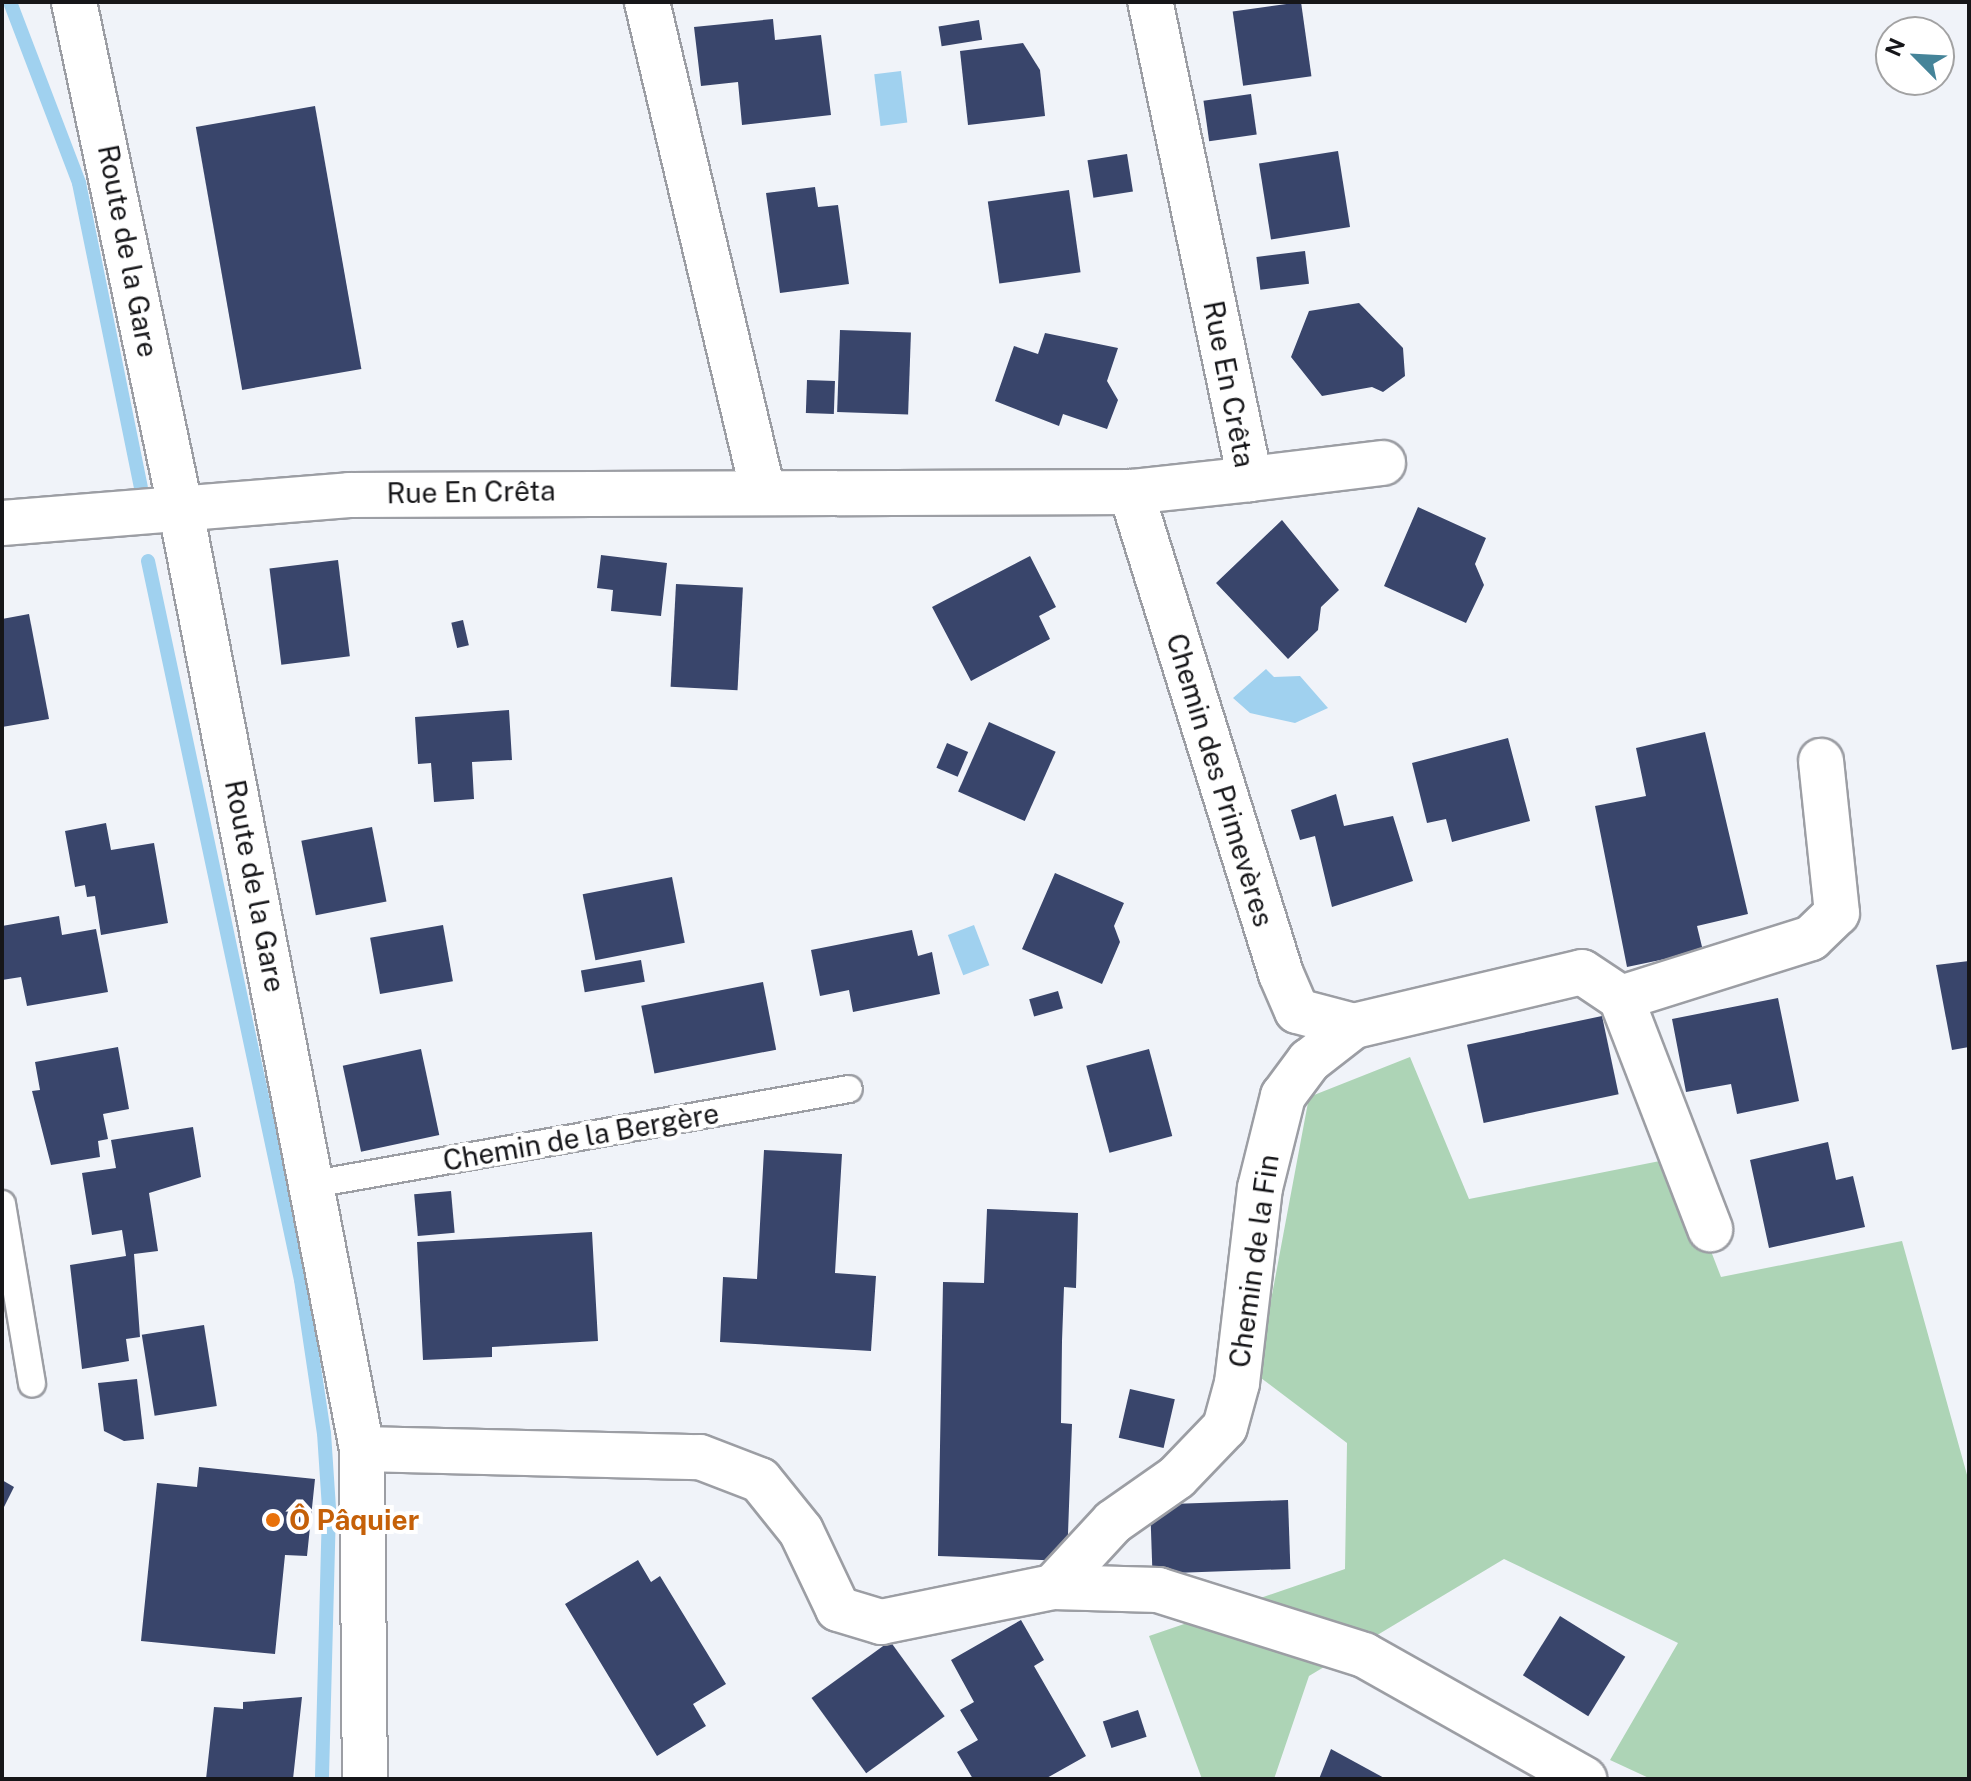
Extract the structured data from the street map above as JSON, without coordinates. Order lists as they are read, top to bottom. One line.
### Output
{"streets":{"street":["Route de la Gare","Rue En Crêta","Chemin des Primevères","Chemin de la Fin"],"lane":["Chemin de la Bergère"]},"crossings":[["Route de la Gare","Rue En Crêta"],["Route de la Gare","Chemin de la Bergère"],["Rue En Crêta","Chemin des Primevères"],["Chemin des Primevères","Chemin de la Fin"]],"places":["Ô Pâquier"],"north":"top left"}
